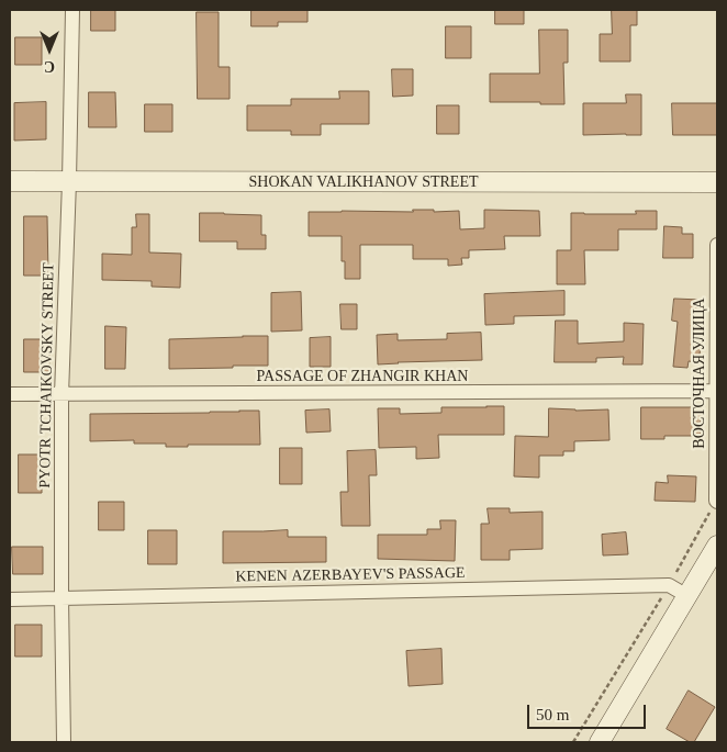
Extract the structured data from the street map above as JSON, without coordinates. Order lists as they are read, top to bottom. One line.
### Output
{"streets":{"main road":["SHOKAN VALIKHANOV STREET"],"street":["ВОСТОЧНАЯ УЛИЦА","PYOTR TCHAIKOVSKY STREET","PASSAGE OF ZHANGIR KHAN","KENEN AZERBAYEV'S PASSAGE"]},"crossings":[["SHOKAN VALIKHANOV STREET","PYOTR TCHAIKOVSKY STREET"],["ВОСТОЧНАЯ УЛИЦА","PASSAGE OF ZHANGIR KHAN"],["PYOTR TCHAIKOVSKY STREET","PASSAGE OF ZHANGIR KHAN"],["PYOTR TCHAIKOVSKY STREET","KENEN AZERBAYEV'S PASSAGE"]],"scale_bar":"50 m","north":"bottom"}
